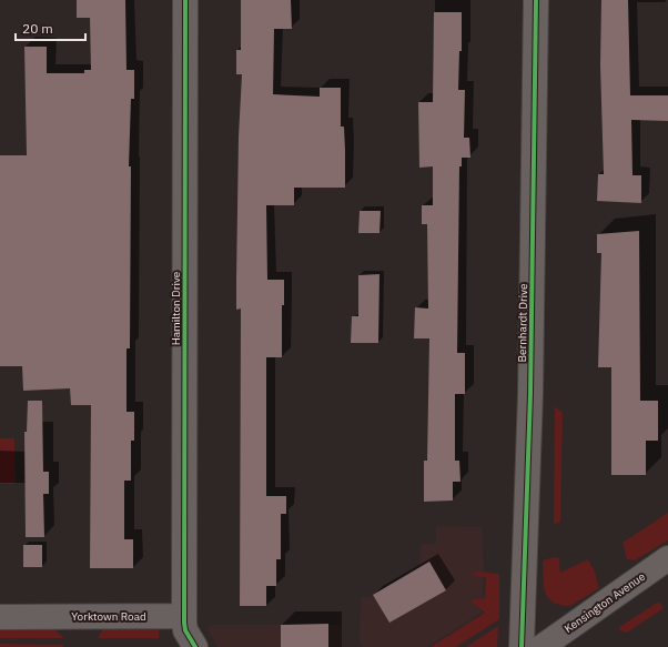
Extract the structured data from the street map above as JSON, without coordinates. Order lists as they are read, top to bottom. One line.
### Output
{"streets":{"street":["Hamilton Drive","Bernhardt Drive","Kensington Avenue","Yorktown Road"]},"crossings":[["Hamilton Drive","Yorktown Road"]],"scale_bar":"20 m"}
